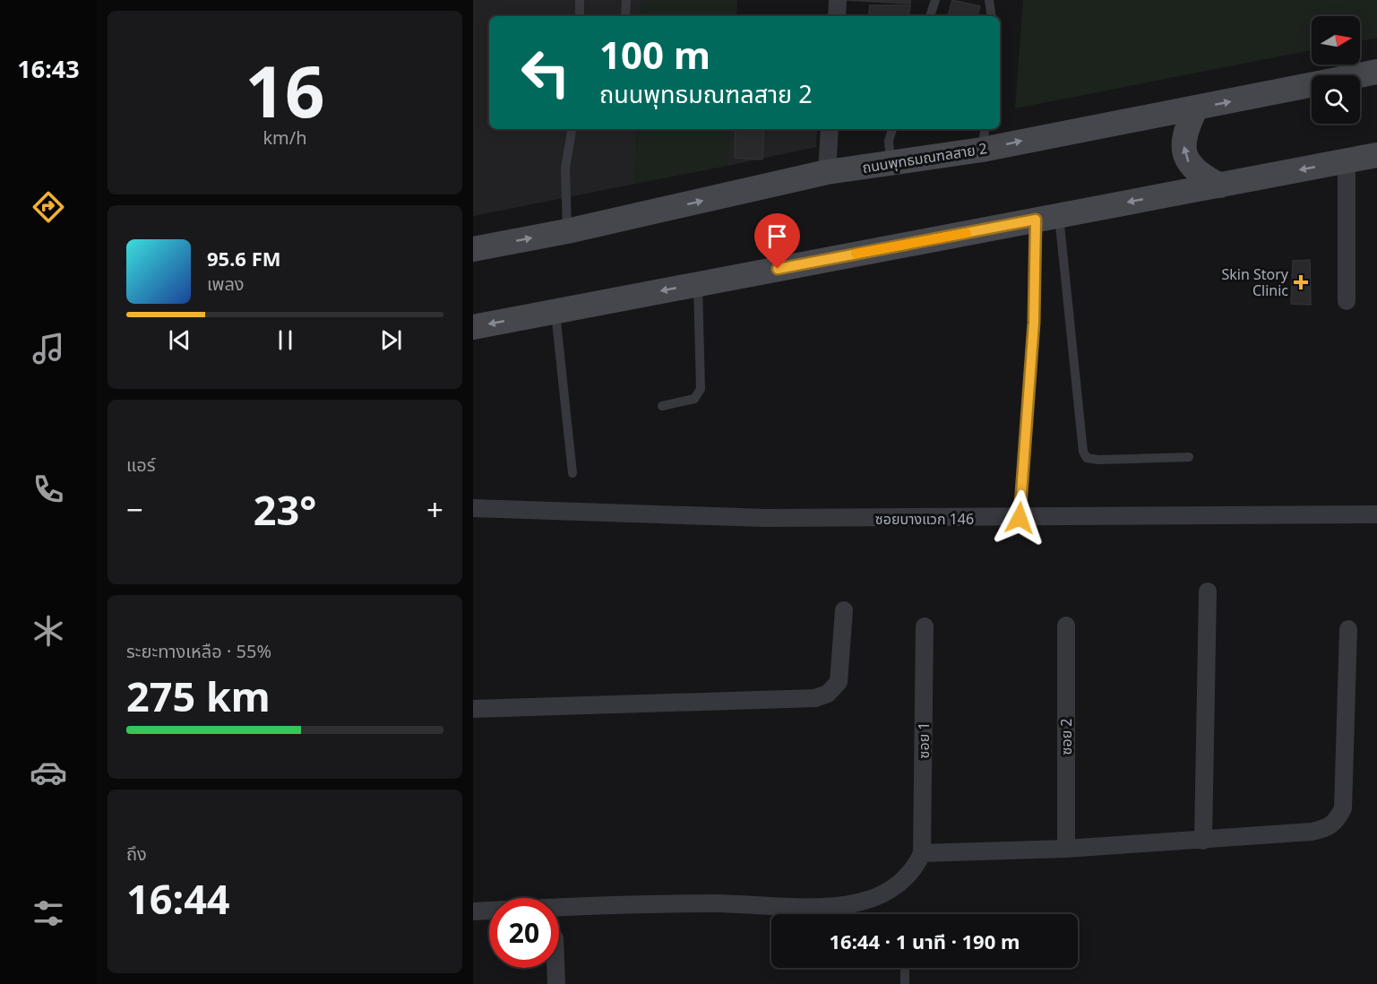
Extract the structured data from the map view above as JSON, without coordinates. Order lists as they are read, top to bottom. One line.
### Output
{"streets":{"main road":["ถนนพุทธมณฑลสาย 2"],"street":["ซอยบางแวก 146","ซอย 2","ซอย 1"]},"places":{"health":["Skin Story Clinic"]},"north":"right","page":{"tabs":"16:43","tile":[["16","km/h"],"แอร์",["ระยะทางเหลือ · 55%","275 km"],["ถึง","16:44"]],"turn":["100 m","ถนนพุทธมณฑลสาย 2"],"song":["95.6 FM","เพลง"],"heat":["−","23°","+"],"limit":"20","trip":"16:44 · 1 นาที · 190 m"}}
